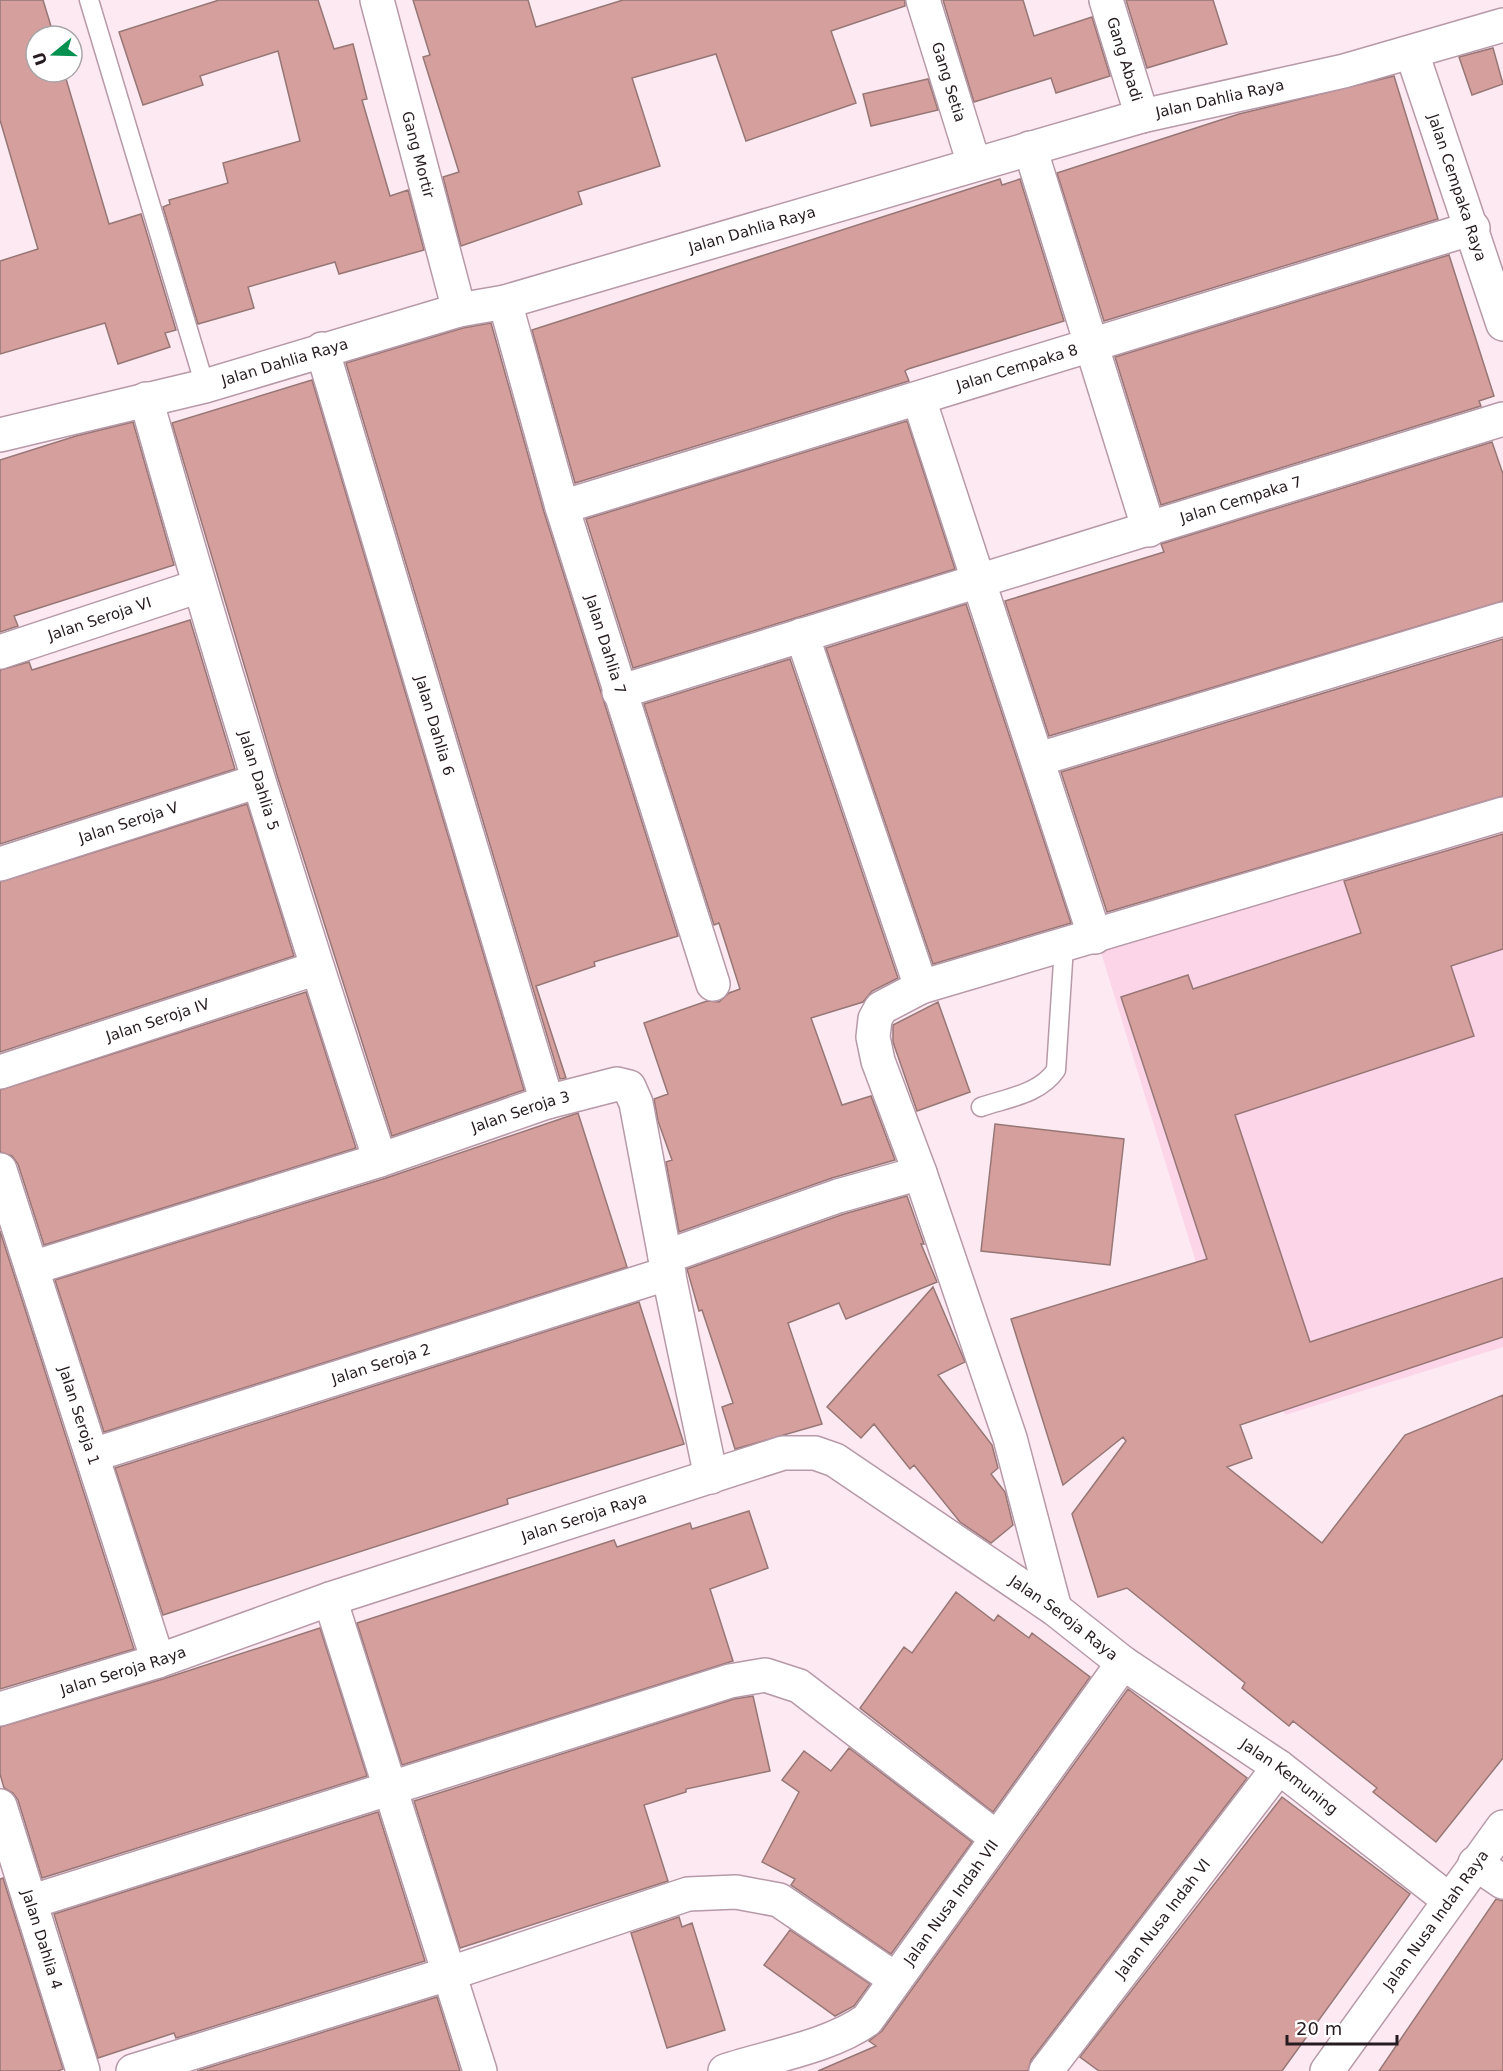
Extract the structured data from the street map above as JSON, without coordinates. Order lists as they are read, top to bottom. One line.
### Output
{"streets":{"street":["Gang Abadi","Gang Setia","Jalan Dahlia Raya","Gang Mortir","Jalan Cempaka Raya","Jalan Cempaka 8","Jalan Cempaka 7","Jalan Seroja VI","Jalan Dahlia 7","Jalan Dahlia 6","Jalan Dahlia 5","Jalan Seroja V","Jalan Seroja IV","Jalan Seroja 3","Jalan Seroja 2","Jalan Seroja 1","Jalan Seroja Raya","Jalan Kemuning","Jalan Nusa Indah VII","Jalan Nusa Indah VI","Jalan Nusa Indah Raya","Jalan Dahlia 4"]},"crossings":[["Gang Abadi","Jalan Dahlia Raya"],["Gang Setia","Jalan Dahlia Raya"],["Jalan Dahlia Raya","Gang Mortir"],["Jalan Dahlia Raya","Jalan Cempaka Raya"],["Jalan Dahlia Raya","Jalan Dahlia 7"],["Jalan Dahlia Raya","Jalan Dahlia 6"],["Jalan Dahlia Raya","Jalan Dahlia 5"],["Jalan Cempaka Raya","Jalan Cempaka 8"],["Jalan Cempaka 8","Jalan Dahlia 7"],["Jalan Cempaka 7","Jalan Dahlia 7"],["Jalan Seroja VI","Jalan Dahlia 5"],["Jalan Dahlia 6","Jalan Seroja 3"],["Jalan Dahlia 5","Jalan Seroja V"],["Jalan Dahlia 5","Jalan Seroja IV"],["Jalan Dahlia 5","Jalan Seroja 3"],["Jalan Seroja 3","Jalan Seroja 2"],["Jalan Seroja 3","Jalan Seroja 1"],["Jalan Seroja 3","Jalan Seroja Raya"],["Jalan Seroja 2","Jalan Seroja 1"],["Jalan Seroja 1","Jalan Seroja Raya"],["Jalan Seroja Raya","Jalan Kemuning"],["Jalan Seroja Raya","Jalan Nusa Indah VII"],["Jalan Kemuning","Jalan Nusa Indah VII"],["Jalan Kemuning","Jalan Nusa Indah VI"],["Jalan Kemuning","Jalan Nusa Indah Raya"]],"scale_bar":"20 m","north":"left"}
